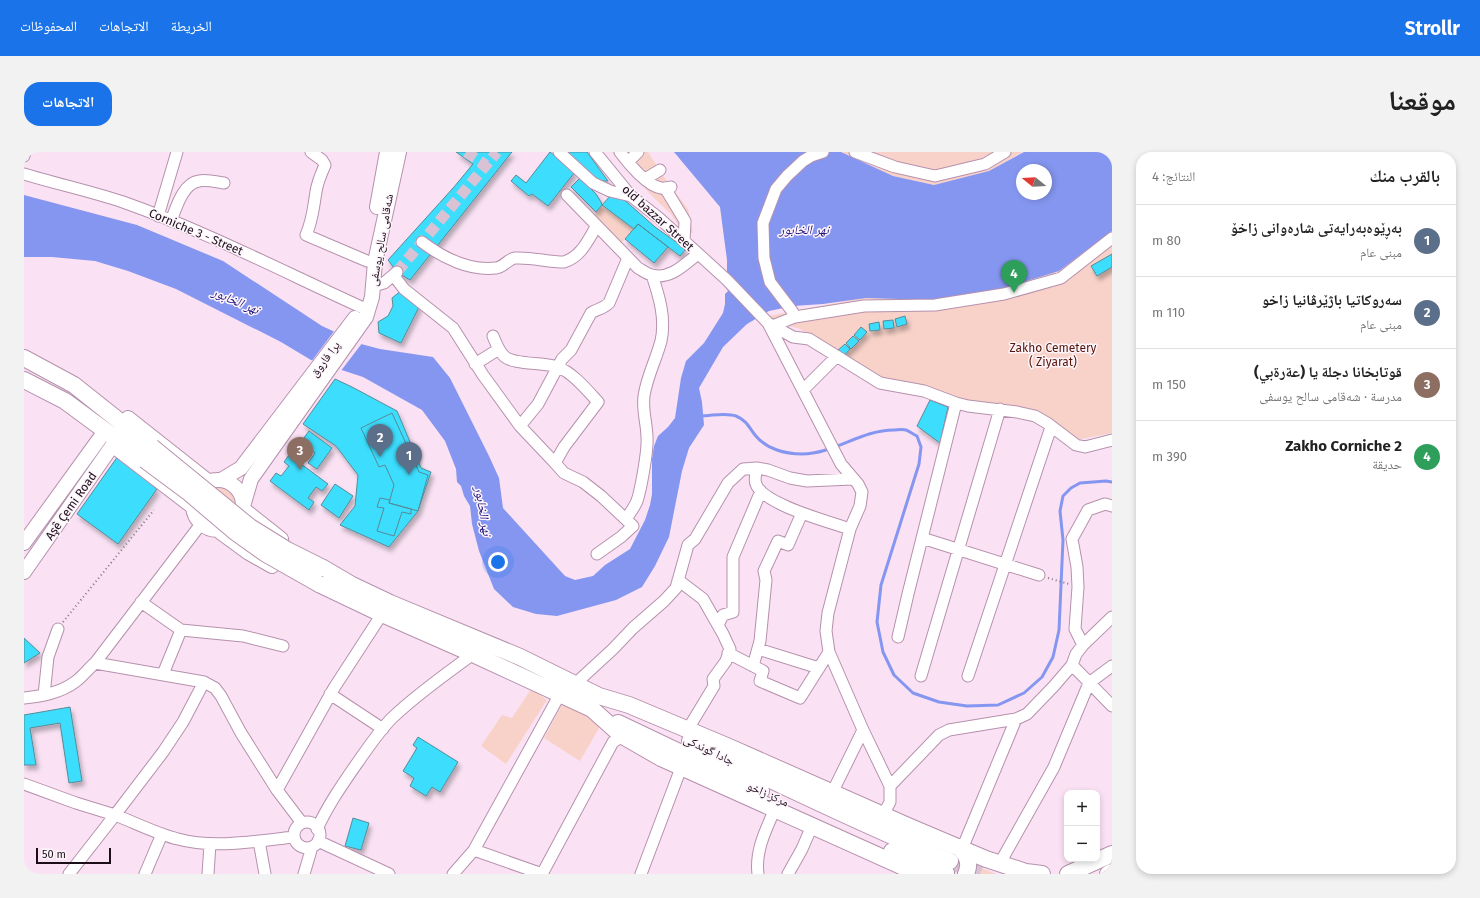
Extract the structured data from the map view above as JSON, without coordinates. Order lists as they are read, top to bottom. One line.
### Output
{"streets":{"highway":["مركز زاخو"],"main road":["شەقامی سالح یوسفی","پرا فاروق","Aşê Çemi Road"],"street":["old bazzar Street","Corniche 3 - Street"]},"crossings":[["Corniche 3 - Street","شەقامی سالح یوسفی"],["شەقامی سالح یوسفی","پرا فاروق"]],"water":["نهر الخابور"],"parks":["Zakho Cemetery ( Ziyarat)"],"scale_bar":"50 m","north":"left","page":{"header":"Strollr","nav":["الخريطة","الاتجاهات","المحفوظات"],"title":"موقعنا","buttons":"الاتجاهات","heading":["بالقرب منك","النتائج: 4"],"list":[{"mark":"1","name":"بەڕێوەبەرایەتی شارەوانی زاخۆ","note":"مبنى عام","value":"80 m"},{"mark":"2","name":"سه‌روكاتيا باژێرڤانيا زاخو","note":"مبنى عام","value":"110 m"},{"mark":"3","name":"قوتابخانا دجلة يا (عةرةبي)","note":"مدرسة · شەقامی سالح یوسفی","value":"150 m"},{"mark":"4","name":"Zakho Corniche 2","note":"حديقة","value":"390 m"}],"pins":["4","2","3","1"],"map_buttons":["+","−"],"scale":"50 m"}}
